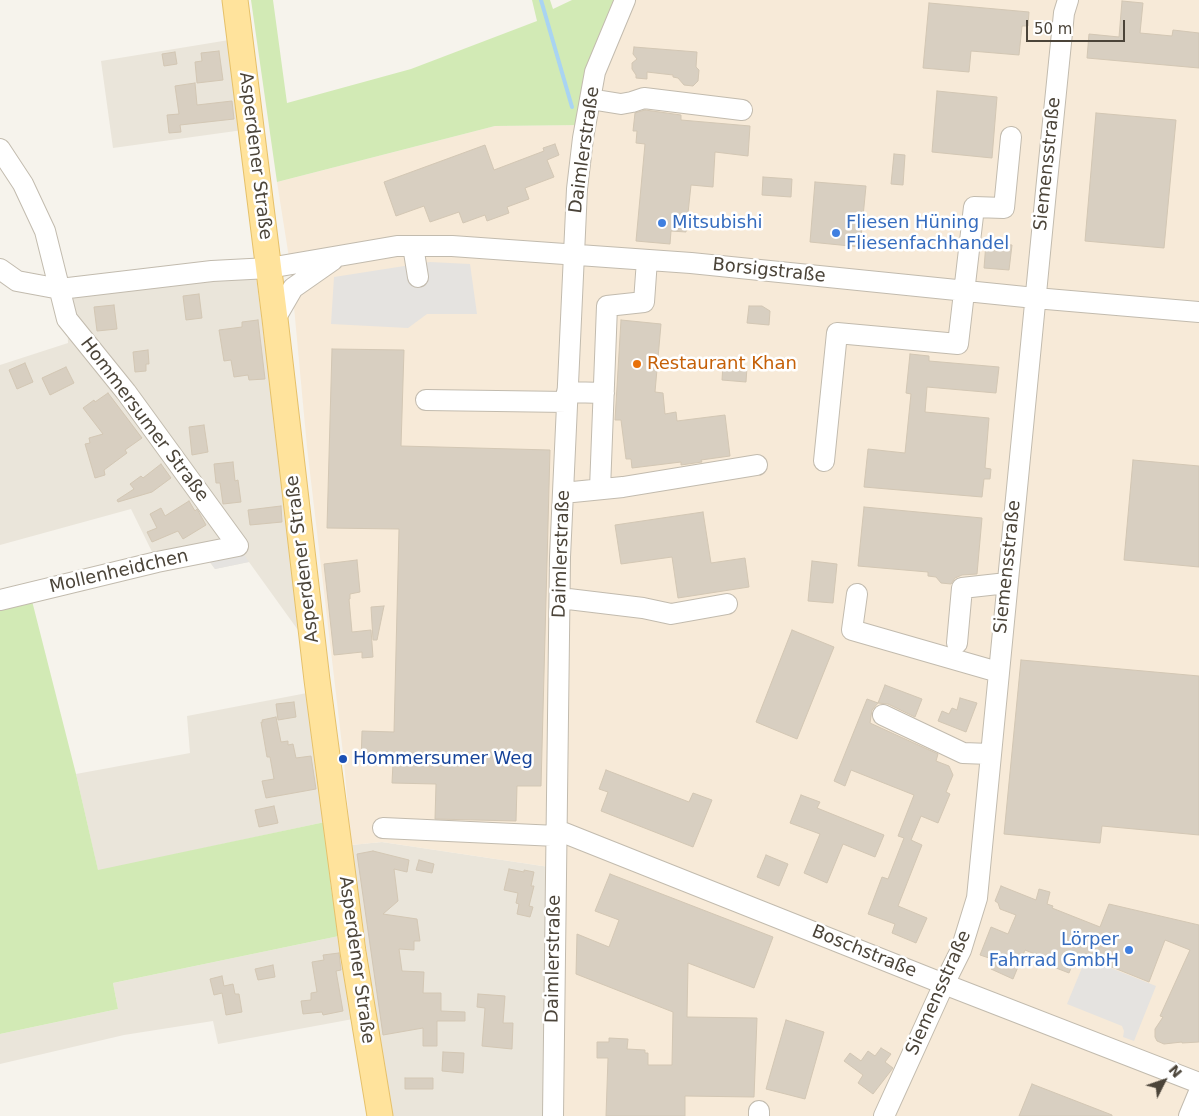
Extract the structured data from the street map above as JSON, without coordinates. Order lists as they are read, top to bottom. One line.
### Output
{"streets":{"main road":["Asperdener Straße"],"street":["Daimlerstraße","Siemensstraße","Borsigstraße","Hommersumer Straße","Mollenheidchen","Boschstraße"]},"crossings":[["Daimlerstraße","Borsigstraße"],["Daimlerstraße","Boschstraße"],["Asperdener Straße","Borsigstraße"],["Siemensstraße","Borsigstraße"],["Siemensstraße","Boschstraße"],["Hommersumer Straße","Mollenheidchen"]],"places":["Mitsubishi","Fliesen Hüning Fliesenfachhandel","Restaurant Khan","Hommersumer Weg","Lörper Fahrrad GmbH"],"scale_bar":"50 m","north":"top right"}
